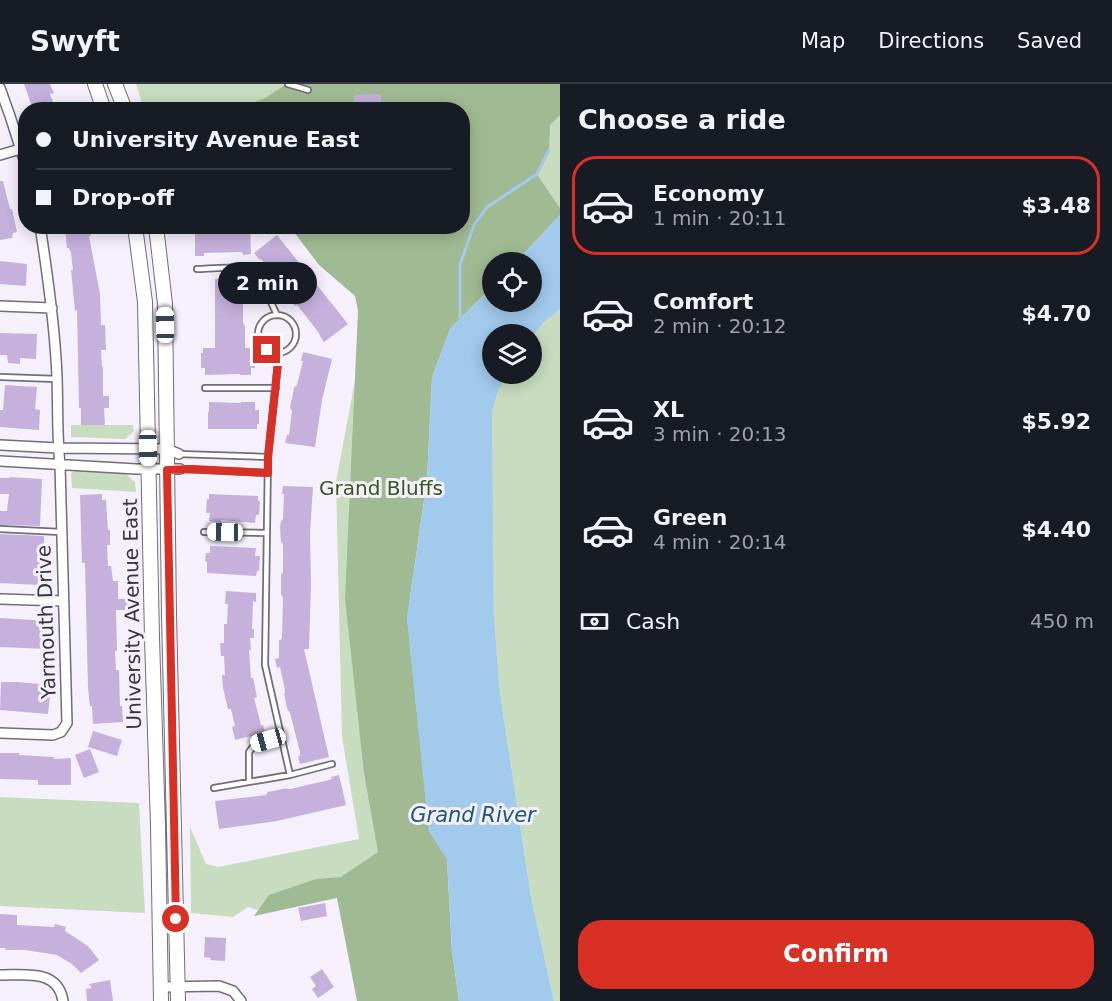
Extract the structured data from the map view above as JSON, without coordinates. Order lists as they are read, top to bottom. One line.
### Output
{"streets":{"main road":["University Avenue East"],"street":["Yarmouth Drive"]},"water":["Grand River"],"parks":["Grand Bluffs"],"page":{"header":"Swyft","nav":["Map","Directions","Saved"],"heading":"Choose a ride","banner":["University Avenue East","Drop-off"],"list":[{"name":"Economy","note":"1 min · 20:11","value":"$3.48"},{"name":"Comfort","note":"2 min · 20:12","value":"$4.70"},{"name":"XL","note":"3 min · 20:13","value":"$5.92"},{"name":"Green","note":"4 min · 20:14","value":"$4.40"}],"bubble":"2 min","pay":["Cash","450 m"],"buttons":"Confirm"}}
